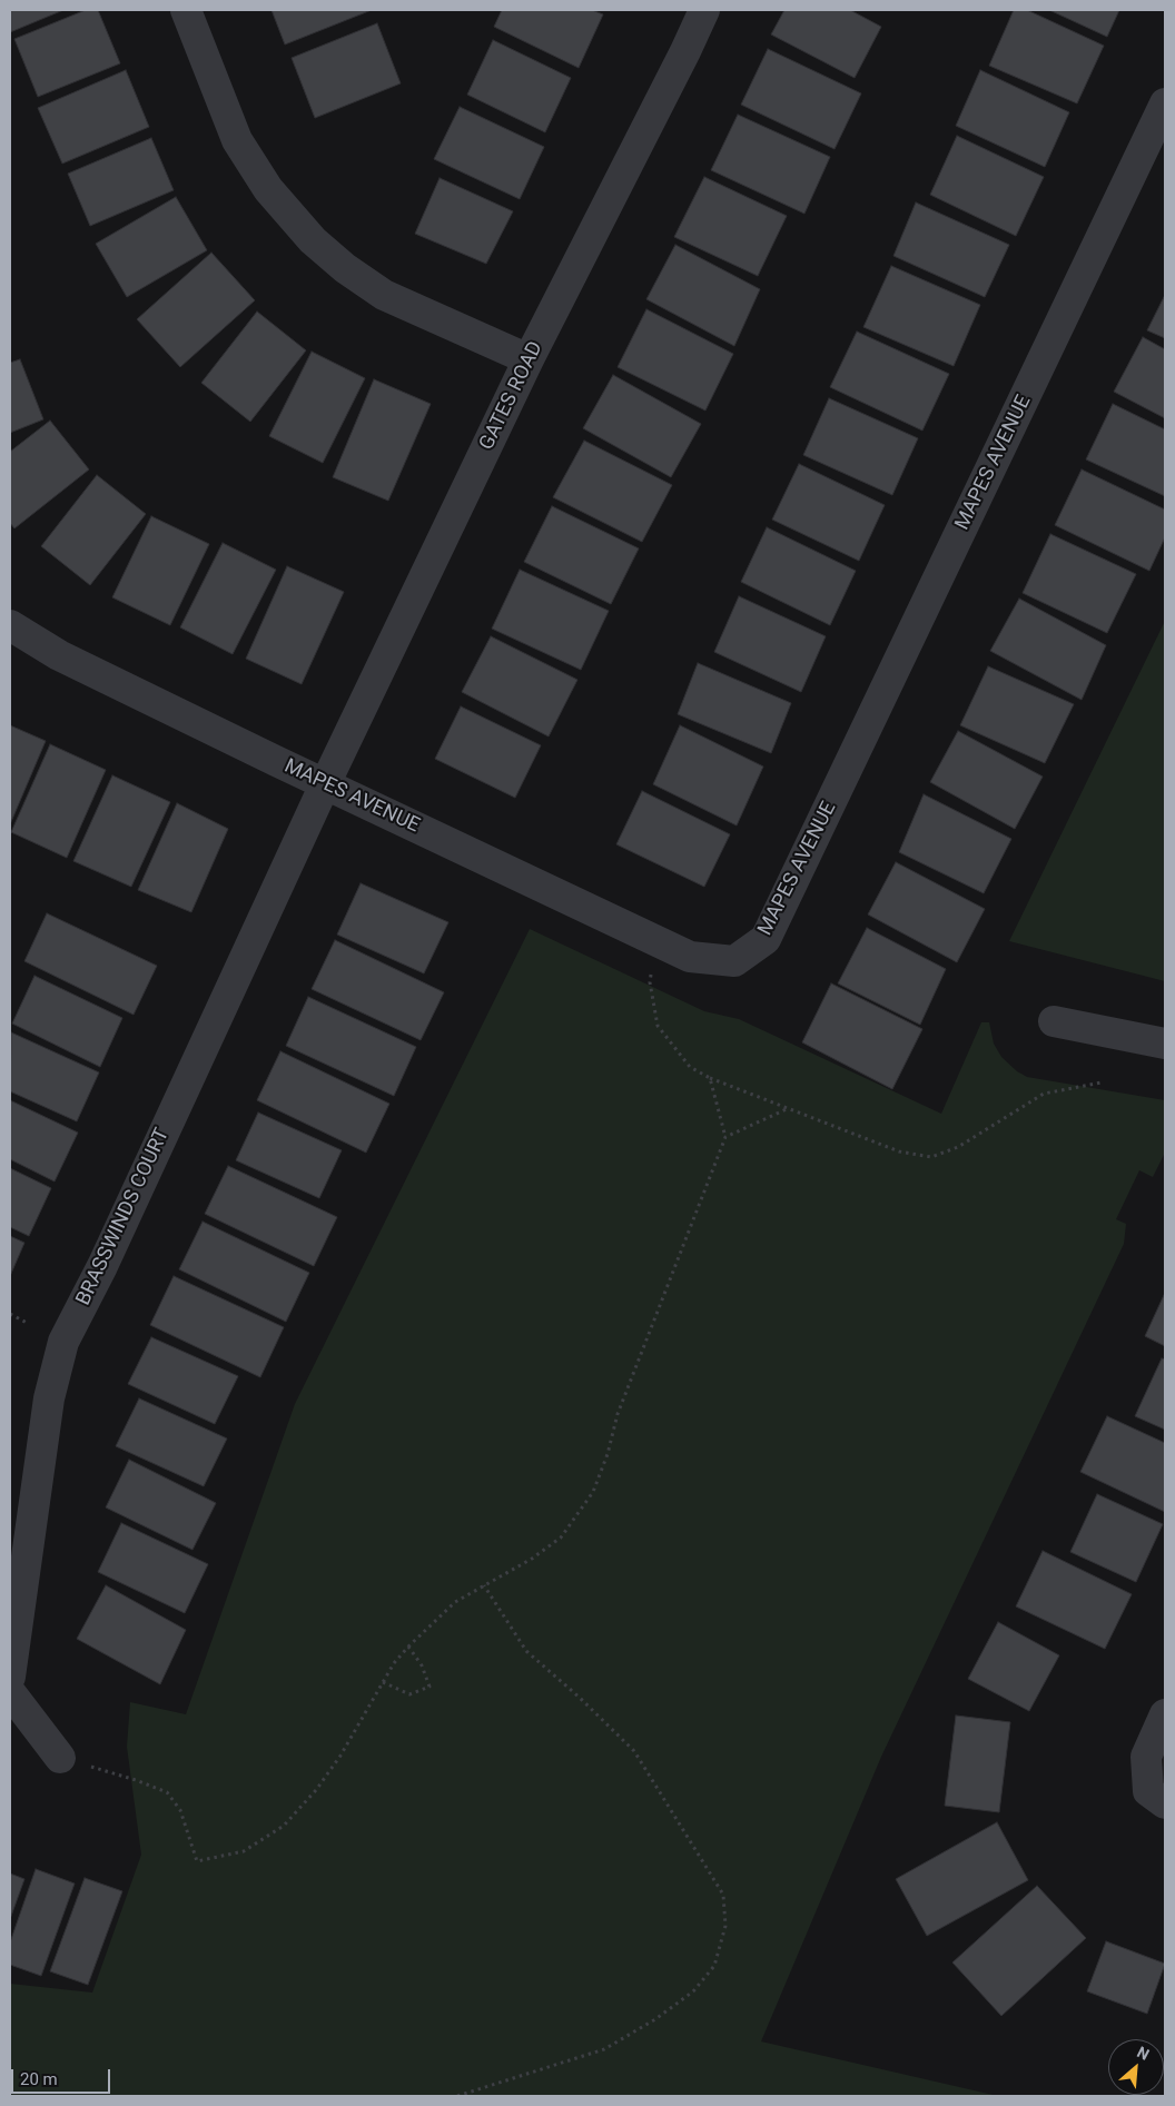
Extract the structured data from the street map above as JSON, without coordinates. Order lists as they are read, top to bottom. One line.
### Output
{"streets":{"street":["GATES ROAD","MAPES AVENUE","BRASSWINDS COURT"]},"crossings":[["GATES ROAD","MAPES AVENUE"],["GATES ROAD","BRASSWINDS COURT"],["MAPES AVENUE","BRASSWINDS COURT"]],"scale_bar":"20 m","north":"top right"}
